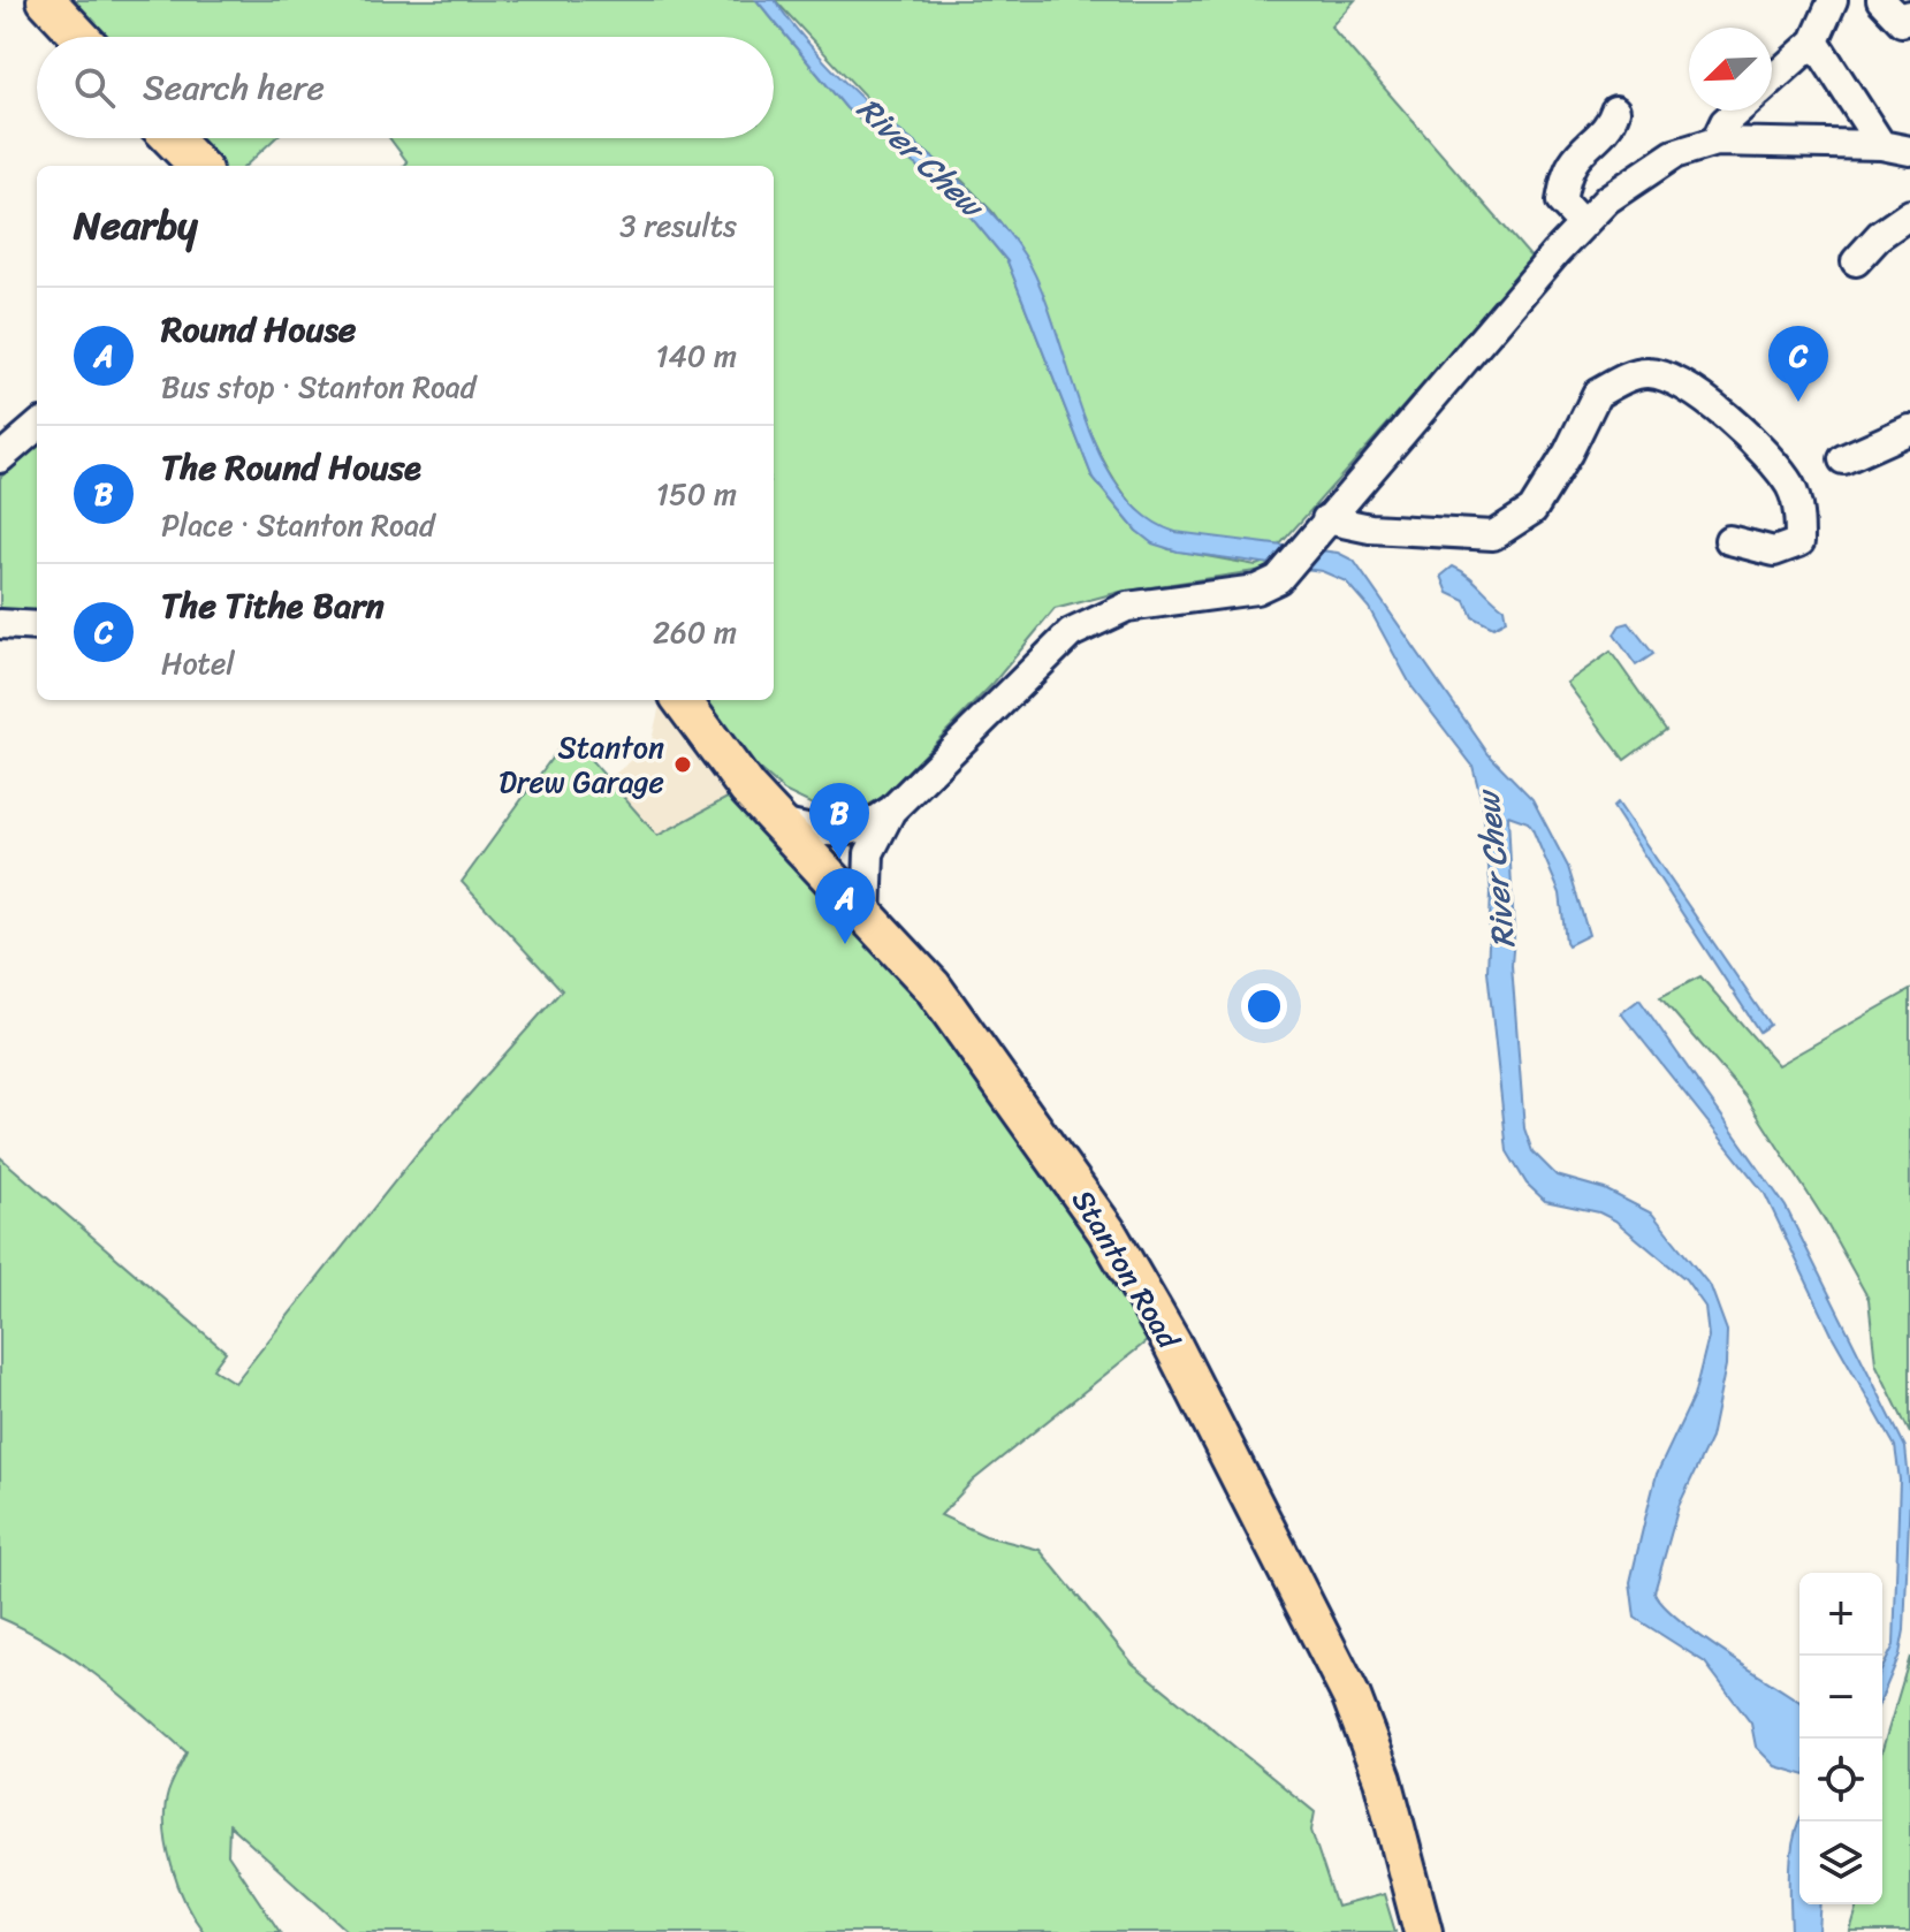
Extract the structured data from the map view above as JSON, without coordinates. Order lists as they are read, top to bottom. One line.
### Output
{"streets":{"main road":["Stanton Road"]},"water":["River Chew"],"places":["Stanton Drew Garage"],"north":"bottom left","page":{"search":"Search here","heading":["Nearby","3 results"],"list":[{"mark":"A","name":"Round House","note":"Bus stop · Stanton Road","value":"140 m"},{"mark":"B","name":"The Round House","note":"Place · Stanton Road","value":"150 m"},{"mark":"C","name":"The Tithe Barn","note":"Hotel","value":"260 m"}],"pins":["C","B","A"],"map_buttons":["+","−"]}}
